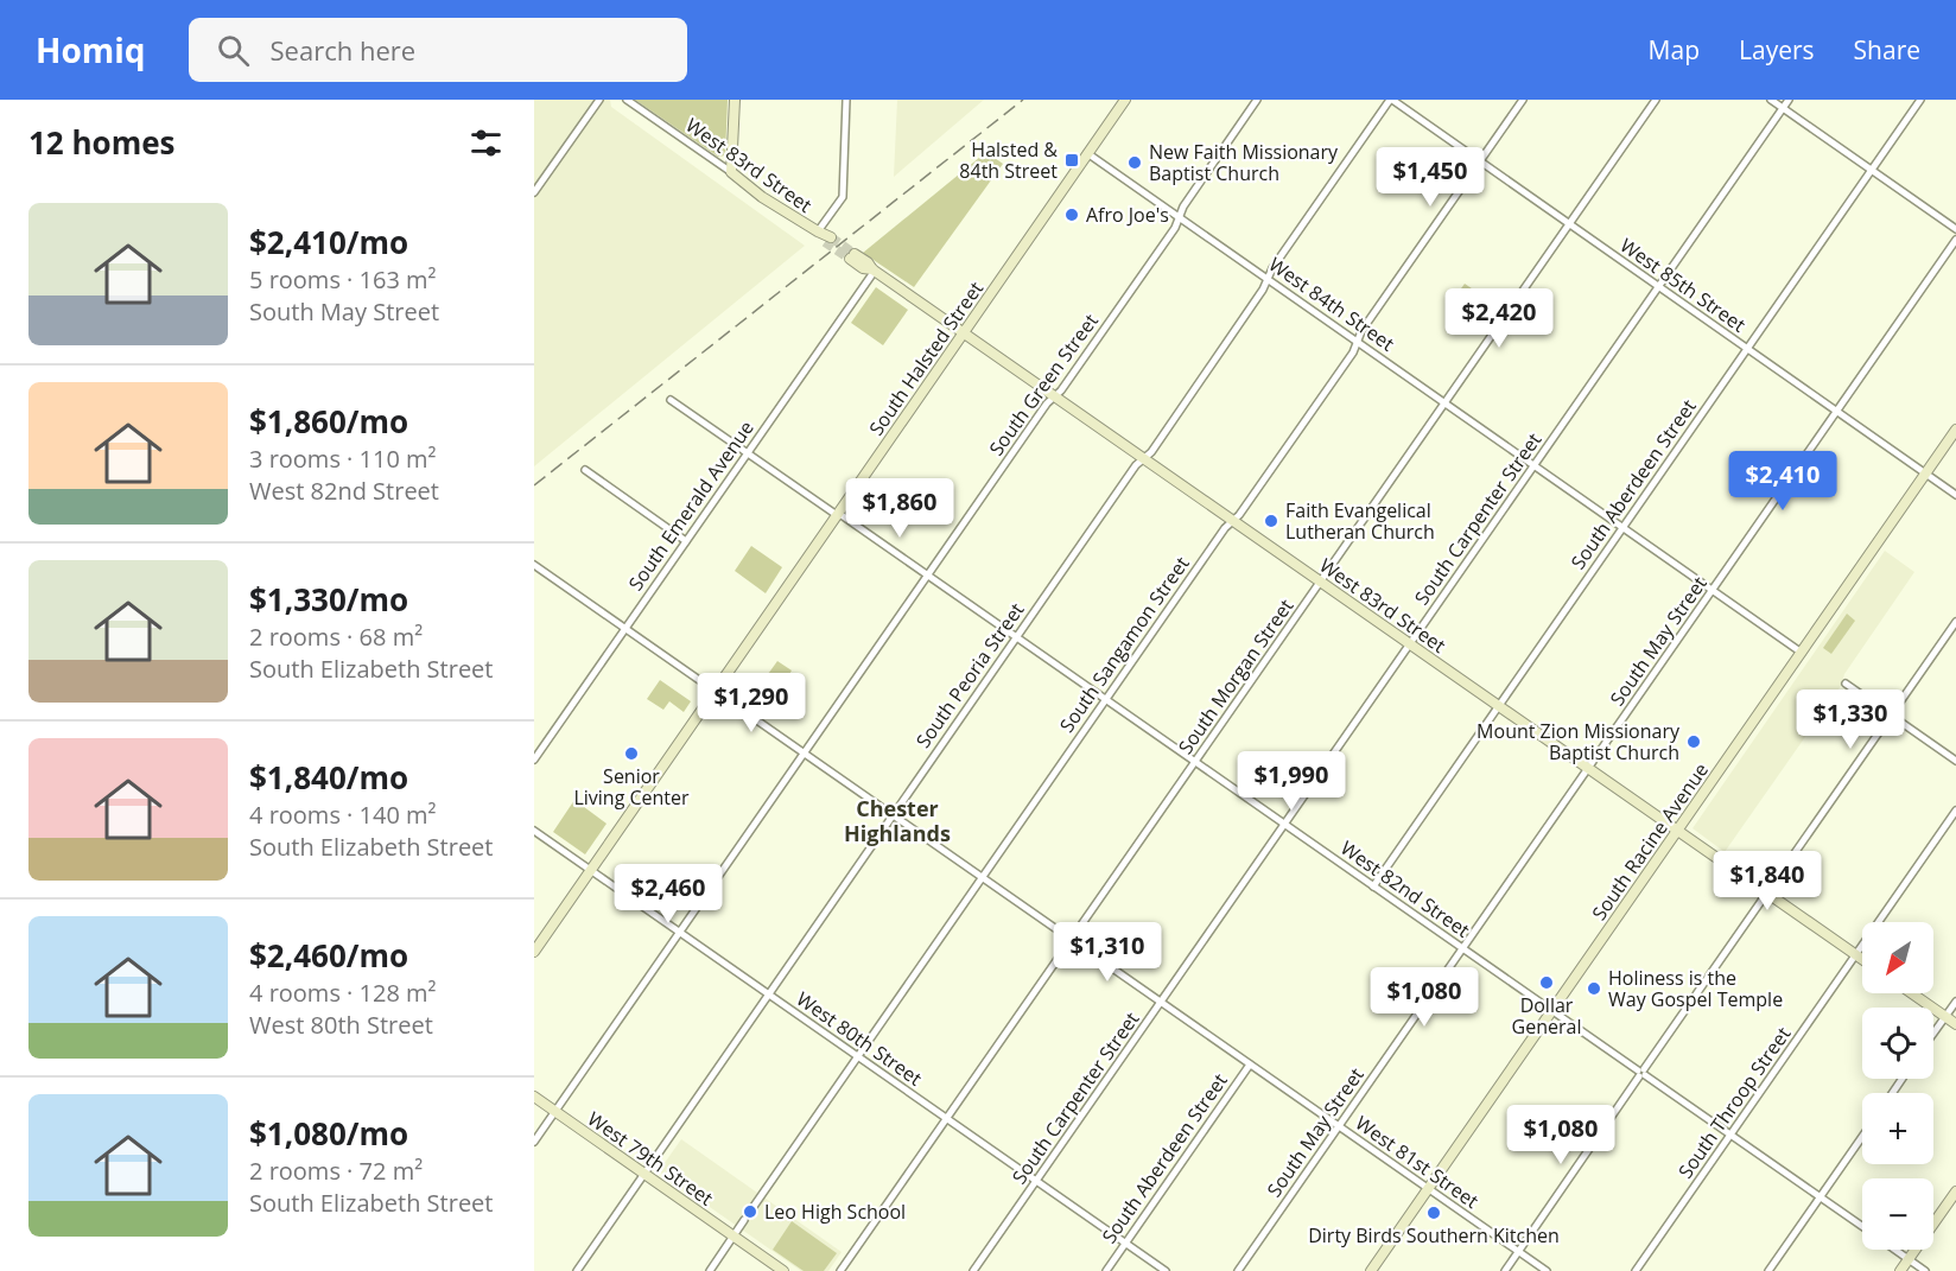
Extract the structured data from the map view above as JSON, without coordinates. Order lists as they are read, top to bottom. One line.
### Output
{"streets":{"street":["West 83rd Street","West 85th Street","West 84th Street","South Halsted Street","South Green Street","South Aberdeen Street","South Emerald Avenue","South Carpenter Street","South May Street","South Sangamon Street","South Peoria Street","South Morgan Street","South Racine Avenue","West 82nd Street","West 80th Street","South Throop Street","West 79th Street","West 81st Street"]},"crossings":[["West 83rd Street","South Halsted Street"],["West 83rd Street","South Green Street"],["West 83rd Street","South Aberdeen Street"],["West 83rd Street","South Emerald Avenue"],["West 83rd Street","South Carpenter Street"],["West 83rd Street","South May Street"],["West 83rd Street","South Sangamon Street"],["West 83rd Street","South Peoria Street"],["West 83rd Street","South Morgan Street"],["West 83rd Street","South Racine Avenue"],["West 83rd Street","South Throop Street"],["West 85th Street","South Aberdeen Street"],["West 85th Street","South Carpenter Street"],["West 85th Street","South May Street"],["West 85th Street","South Sangamon Street"],["West 85th Street","South Peoria Street"],["West 85th Street","South Morgan Street"],["West 85th Street","South Racine Avenue"],["West 84th Street","South Halsted Street"],["West 84th Street","South Green Street"],["West 84th Street","South Aberdeen Street"],["West 84th Street","South Carpenter Street"],["West 84th Street","South May Street"],["West 84th Street","South Sangamon Street"],["West 84th Street","South Peoria Street"],["West 84th Street","South Morgan Street"],["West 84th Street","South Racine Avenue"],["South Halsted Street","West 82nd Street"],["South Halsted Street","West 80th Street"],["South Halsted Street","West 81st Street"],["South Green Street","West 82nd Street"],["South Green Street","West 80th Street"],["South Green Street","West 79th Street"],["South Green Street","West 81st Street"],["South Aberdeen Street","West 82nd Street"],["South Aberdeen Street","West 80th Street"],["South Aberdeen Street","West 81st Street"],["South Emerald Avenue","West 82nd Street"],["South Emerald Avenue","West 81st Street"],["South Carpenter Street","West 82nd Street"],["South Carpenter Street","West 80th Street"],["South Carpenter Street","West 81st Street"],["South May Street","West 82nd Street"],["South May Street","West 81st Street"],["South Sangamon Street","West 82nd Street"],["South Sangamon Street","West 80th Street"],["South Sangamon Street","West 81st Street"],["South Peoria Street","West 82nd Street"],["South Peoria Street","West 80th Street"],["South Peoria Street","West 79th Street"],["South Peoria Street","West 81st Street"],["South Morgan Street","West 82nd Street"],["South Morgan Street","West 80th Street"],["South Morgan Street","West 81st Street"],["South Racine Avenue","West 82nd Street"],["South Racine Avenue","West 81st Street"],["West 82nd Street","South Throop Street"]],"districts":["Chester Highlands"],"places":{"transit":["Halsted & 84th Street"],"other":["New Faith Missionary Baptist Church","Afro Joe's","Faith Evangelical Lutheran Church","Mount Zion Missionary Baptist Church","Senior Living Center","Dollar General","Holiness is the Way Gospel Temple","Leo High School","Dirty Birds Southern Kitchen"]},"north":"bottom left","page":{"header":"Homiq","search":"Search here","nav":["Map","Layers","Share"],"heading":"12 homes","price":["$1,450","$2,420","$2,410","$1,860","$1,290","$1,330","$1,990","$1,840","$2,460","$1,310","$1,080","$1,080"],"list":[{"name":"$2,410/mo","note":"5 rooms · 163 m² · South May Street"},{"name":"$1,860/mo","note":"3 rooms · 110 m² · West 82nd Street"},{"name":"$1,330/mo","note":"2 rooms · 68 m² · South Elizabeth Street"},{"name":"$1,840/mo","note":"4 rooms · 140 m² · South Elizabeth Street"},{"name":"$2,460/mo","note":"4 rooms · 128 m² · West 80th Street"},{"name":"$1,080/mo","note":"2 rooms · 72 m² · South Elizabeth Street"}],"map_buttons":["+","−"]}}
